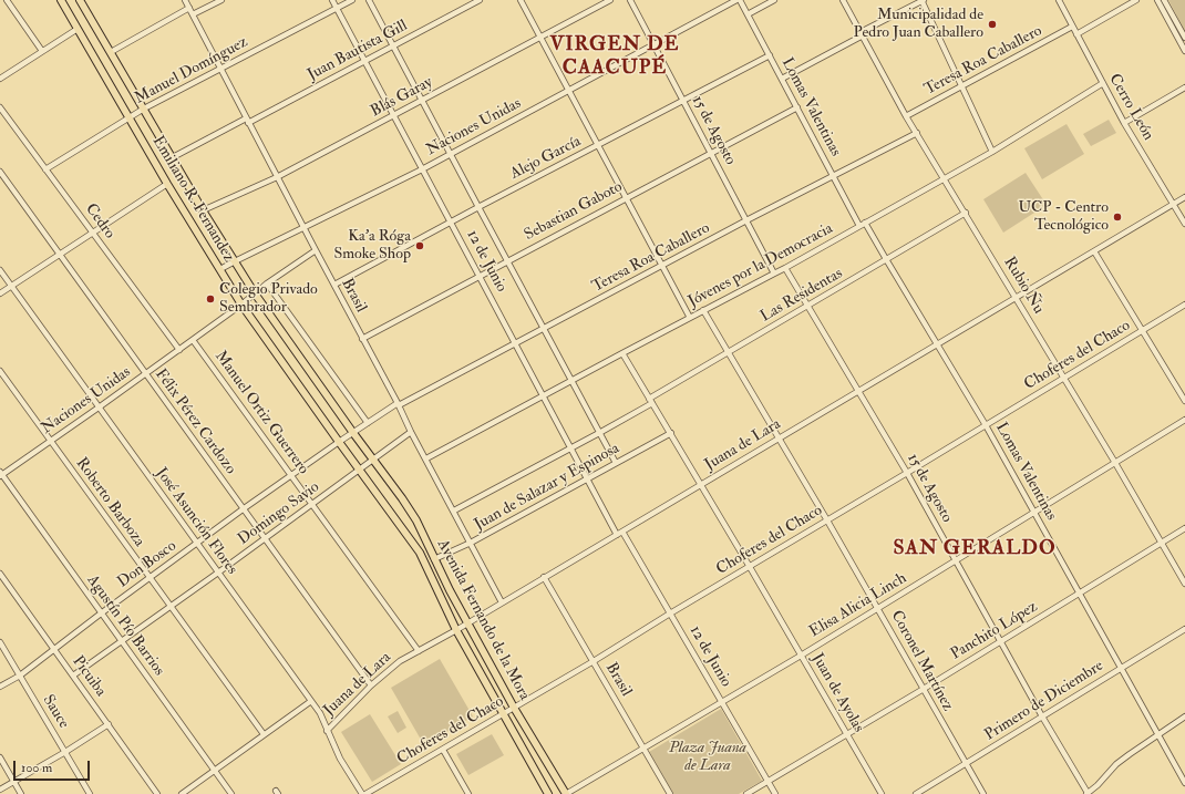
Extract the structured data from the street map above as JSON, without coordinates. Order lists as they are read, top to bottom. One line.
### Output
{"streets":{"main road":["Emiliano R. Fernandez","Avenida Fernando de la Mora"],"street":["Juan Bautista Gill","Teresa Roa Caballero","Manuel Domínguez","Blás Garay","Lomas Valentinas","Cerro León","Naciones Unidas","15 de Agosto","Alejo García","Sebastian Gaboto","Cedro","12 de Junio","Jóvenes por la Democracia","Rubio Ñu","Brasil","Las Residentas","Choferes del Chaco","Manuel Ortiz Guerrero","Félix Pérez Cardozo","Juana de Lara","Juan de Salazar y Espinosa","Roberto Barboza","Domingo Savio","José Asunción Flores","Don Bosco","Elisa Alicia Linch","Agustín Pío Barrios","Panchito López","Coronel Martínez","Picuiba","Juan de Ayolas","Primero de Diciembre","Sauce"]},"crossings":[["Juan Bautista Gill","12 de Junio"],["Juan Bautista Gill","Brasil"],["Juan Bautista Gill","Avenida Fernando de la Mora"],["Teresa Roa Caballero","Lomas Valentinas"],["Teresa Roa Caballero","Cerro León"],["Teresa Roa Caballero","15 de Agosto"],["Teresa Roa Caballero","12 de Junio"],["Teresa Roa Caballero","Rubio Ñu"],["Teresa Roa Caballero","Brasil"],["Teresa Roa Caballero","Don Bosco"],["Manuel Domínguez","Emiliano R. Fernandez"],["Manuel Domínguez","Cedro"],["Manuel Domínguez","12 de Junio"],["Manuel Domínguez","Brasil"],["Manuel Domínguez","Avenida Fernando de la Mora"],["Blás Garay","12 de Junio"],["Blás Garay","Brasil"],["Blás Garay","Avenida Fernando de la Mora"],["Lomas Valentinas","Alejo García"],["Lomas Valentinas","Sebastian Gaboto"],["Lomas Valentinas","Jóvenes por la Democracia"],["Lomas Valentinas","Las Residentas"],["Lomas Valentinas","Choferes del Chaco"],["Lomas Valentinas","Juana de Lara"],["Lomas Valentinas","Elisa Alicia Linch"],["Lomas Valentinas","Panchito López"],["Lomas Valentinas","Primero de Diciembre"],["Cerro León","Jóvenes por la Democracia"],["Cerro León","Juana de Lara"],["Naciones Unidas","15 de Agosto"],["Naciones Unidas","Emiliano R. Fernandez"],["Naciones Unidas","Cedro"],["Naciones Unidas","12 de Junio"],["Naciones Unidas","Brasil"],["Naciones Unidas","Manuel Ortiz Guerrero"],["Naciones Unidas","Félix Pérez Cardozo"],["Naciones Unidas","Roberto Barboza"],["Naciones Unidas","José Asunción Flores"],["Naciones Unidas","Avenida Fernando de la Mora"],["Naciones Unidas","Agustín Pío Barrios"],["15 de Agosto","Alejo García"],["15 de Agosto","Sebastian Gaboto"],["15 de Agosto","Jóvenes por la Democracia"],["15 de Agosto","Las Residentas"],["15 de Agosto","Choferes del Chaco"],["15 de Agosto","Juana de Lara"],["15 de Agosto","Elisa Alicia Linch"],["15 de Agosto","Panchito López"],["15 de Agosto","Primero de Diciembre"],["Alejo García","12 de Junio"],["Alejo García","Brasil"],["Emiliano R. Fernandez","Domingo Savio"],["Emiliano R. Fernandez","Don Bosco"],["Emiliano R. Fernandez","Avenida Fernando de la Mora"],["Sebastian Gaboto","12 de Junio"],["Sebastian Gaboto","Brasil"],["12 de Junio","Jóvenes por la Democracia"],["12 de Junio","Las Residentas"],["12 de Junio","Choferes del Chaco"],["12 de Junio","Juana de Lara"],["12 de Junio","Juan de Salazar y Espinosa"],["12 de Junio","Elisa Alicia Linch"],["12 de Junio","Panchito López"],["Jóvenes por la Democracia","Rubio Ñu"],["Jóvenes por la Democracia","Brasil"],["Jóvenes por la Democracia","Coronel Martínez"],["Jóvenes por la Democracia","Juan de Ayolas"],["Rubio Ñu","Las Residentas"],["Rubio Ñu","Choferes del Chaco"],["Rubio Ñu","Juana de Lara"],["Rubio Ñu","Elisa Alicia Linch"],["Rubio Ñu","Panchito López"],["Brasil","Las Residentas"],["Brasil","Choferes del Chaco"],["Brasil","Juana de Lara"],["Brasil","Juan de Salazar y Espinosa"],["Brasil","Domingo Savio"],["Brasil","Don Bosco"],["Brasil","Elisa Alicia Linch"],["Las Residentas","Coronel Martínez"],["Las Residentas","Juan de Ayolas"],["Choferes del Chaco","Avenida Fernando de la Mora"],["Choferes del Chaco","Coronel Martínez"],["Choferes del Chaco","Juan de Ayolas"],["Manuel Ortiz Guerrero","Juana de Lara"],["Manuel Ortiz Guerrero","Domingo Savio"],["Manuel Ortiz Guerrero","Don Bosco"],["Félix Pérez Cardozo","Juana de Lara"],["Félix Pérez Cardozo","Domingo Savio"],["Félix Pérez Cardozo","Don Bosco"],["Juana de Lara","José Asunción Flores"],["Juana de Lara","Avenida Fernando de la Mora"],["Juana de Lara","Coronel Martínez"],["Juana de Lara","Juan de Ayolas"],["Juan de Salazar y Espinosa","Avenida Fernando de la Mora"],["Juan de Salazar y Espinosa","Juan de Ayolas"],["Roberto Barboza","Domingo Savio"],["Roberto Barboza","Don Bosco"],["Domingo Savio","José Asunción Flores"],["Domingo Savio","Avenida Fernando de la Mora"],["Domingo Savio","Agustín Pío Barrios"],["Domingo Savio","Picuiba"],["José Asunción Flores","Don Bosco"],["Don Bosco","Avenida Fernando de la Mora"],["Don Bosco","Agustín Pío Barrios"],["Don Bosco","Picuiba"],["Don Bosco","Sauce"],["Elisa Alicia Linch","Avenida Fernando de la Mora"],["Elisa Alicia Linch","Coronel Martínez"],["Elisa Alicia Linch","Juan de Ayolas"],["Panchito López","Coronel Martínez"],["Panchito López","Juan de Ayolas"],["Coronel Martínez","Primero de Diciembre"]],"districts":["VIRGEN DE CAACUPÉ","SAN GERALDO"],"parks":["Plaza Juana de Lara"],"places":["Municipalidad de Pedro Juan Caballero","UCP - Centro Tecnológico","Ka'a Róga Smoke Shop","Colegio Privado Sembrador"],"scale_bar":"100 m"}
